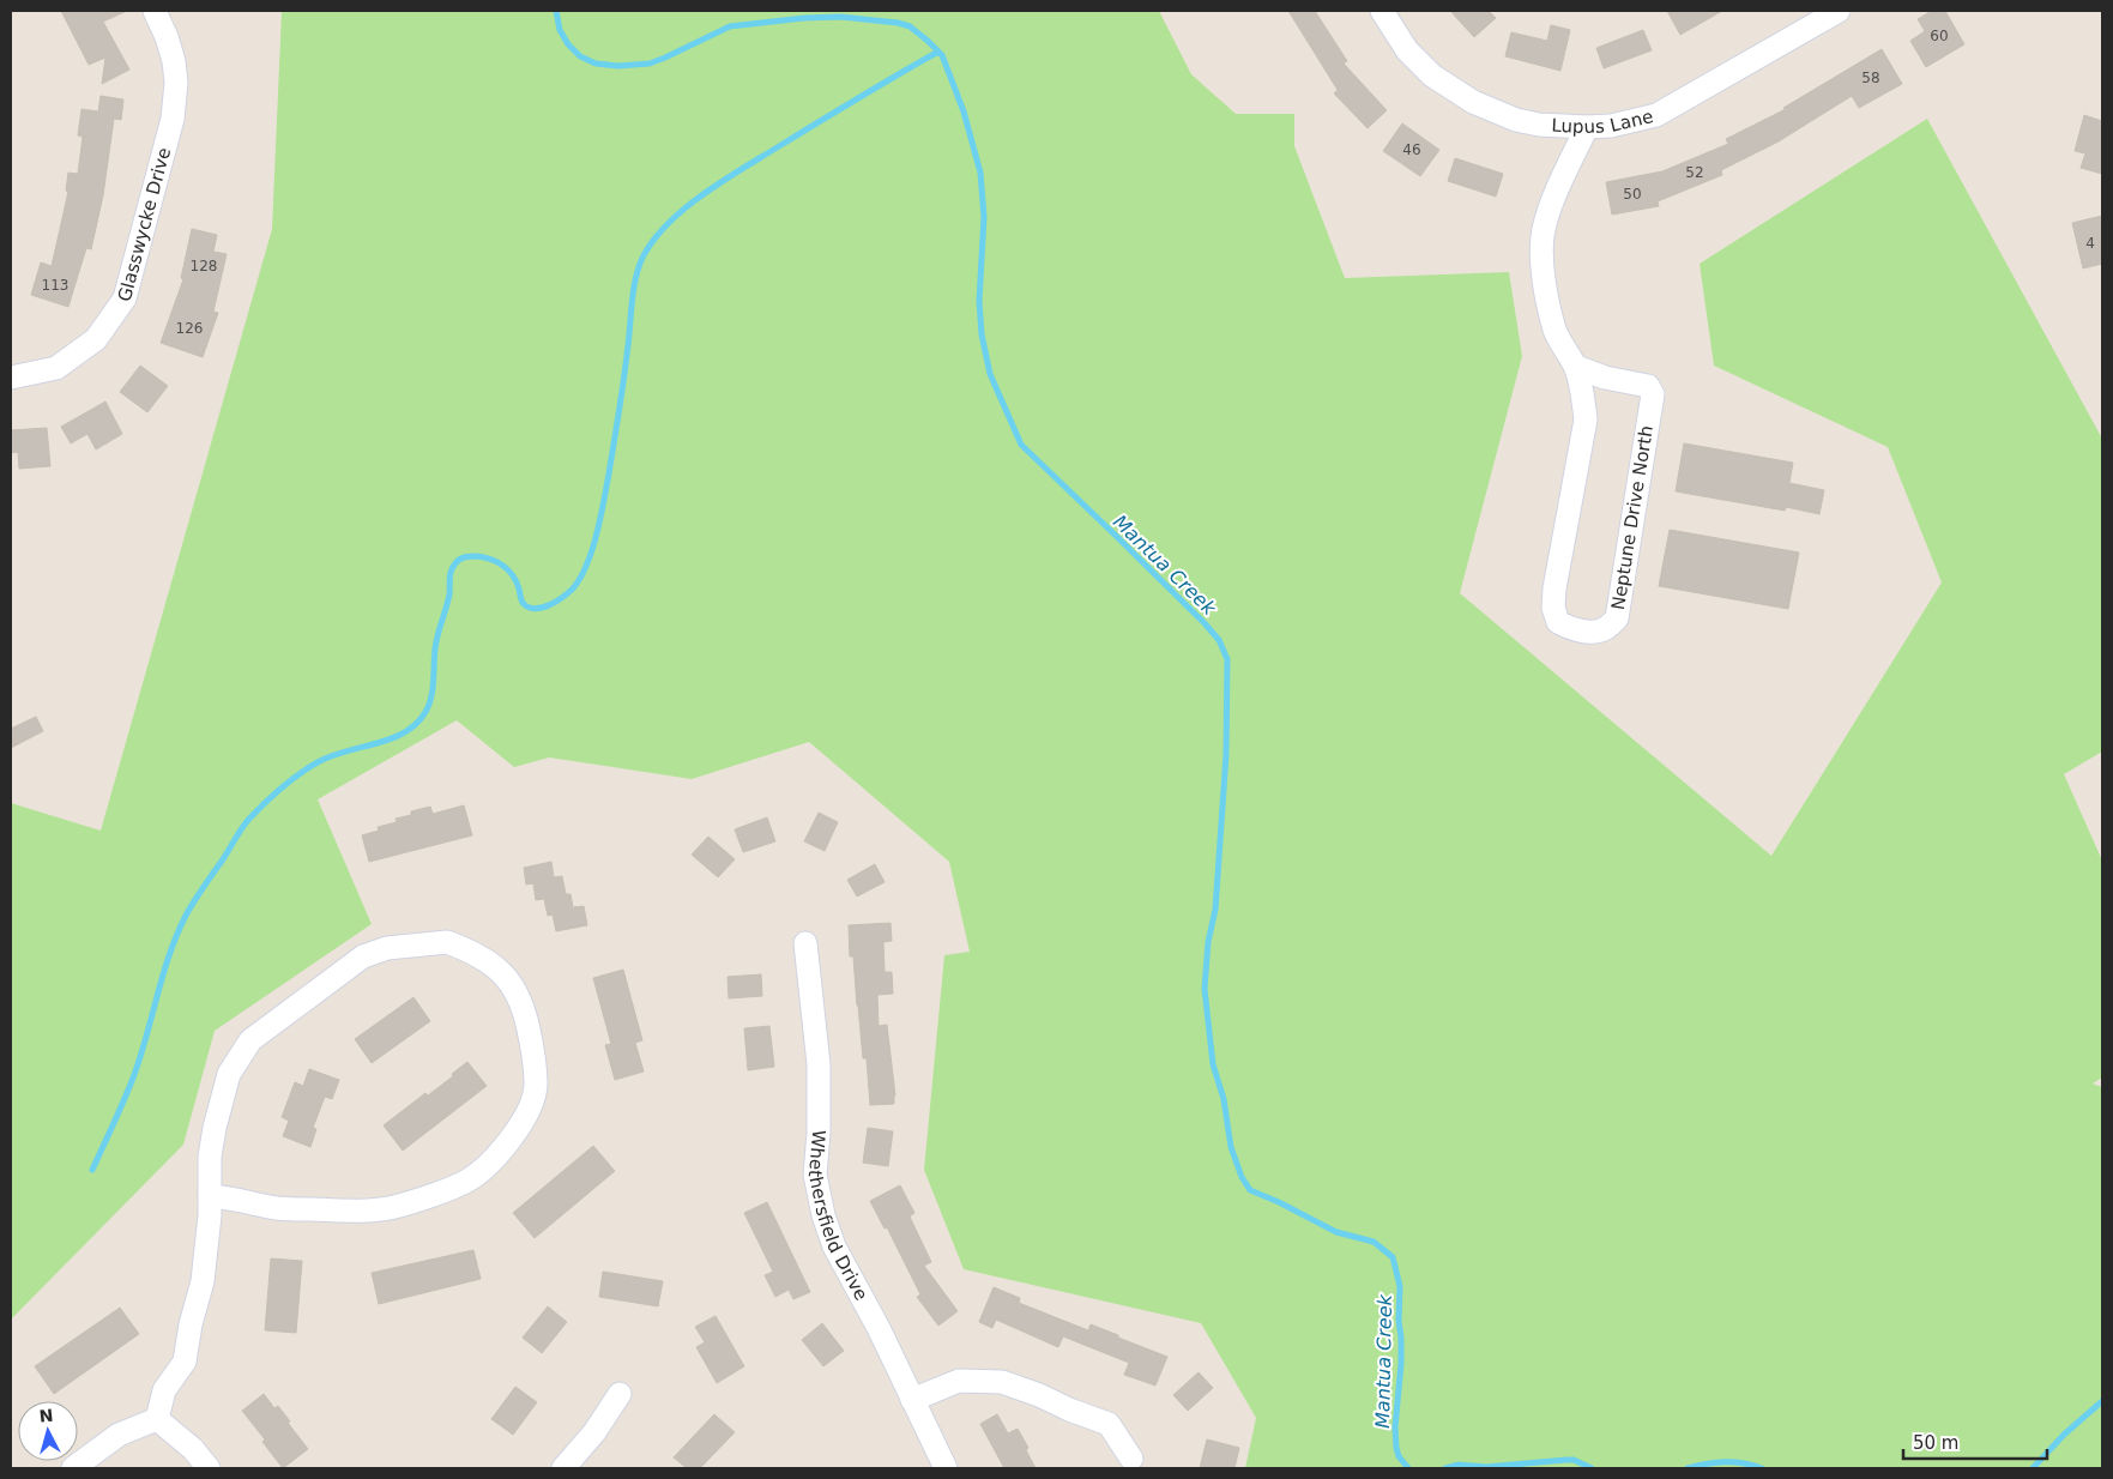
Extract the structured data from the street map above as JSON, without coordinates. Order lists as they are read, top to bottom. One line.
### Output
{"streets":{"street":["Lupus Lane","Glasswycke Drive","Neptune Drive North","Whethersfield Drive"]},"crossings":[["Lupus Lane","Neptune Drive North"]],"water":["Mantua Creek"],"house_numbers":["60","58","46","52","50","4","128","113","126"],"scale_bar":"50 m","north":"top"}
